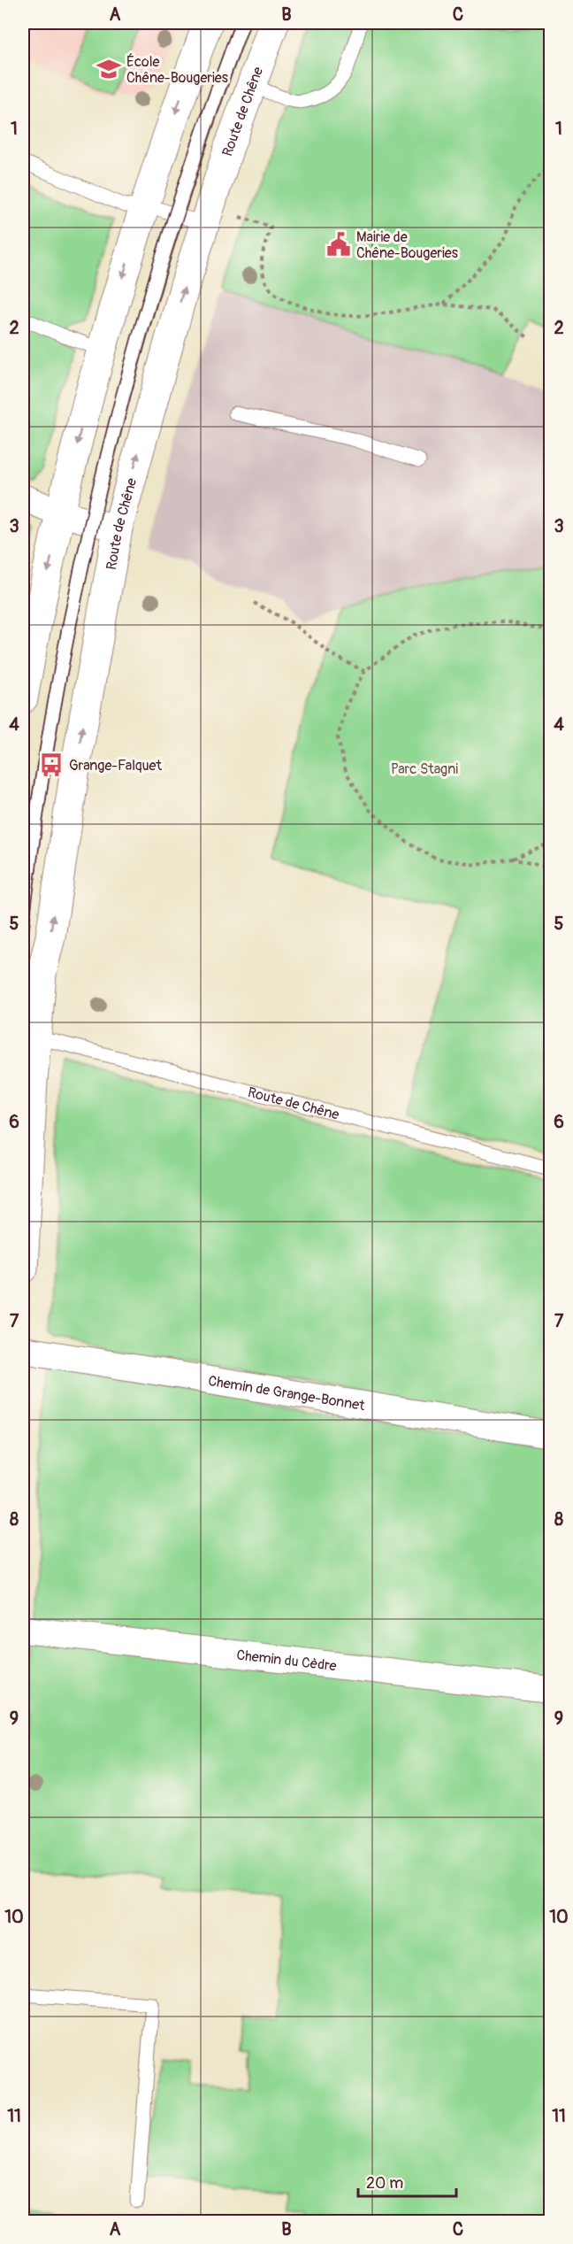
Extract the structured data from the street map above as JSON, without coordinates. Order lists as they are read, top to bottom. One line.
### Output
{"streets":{"main road":["Route de Chêne"],"street":["Chemin de Grange-Bonnet","Chemin du Cèdre"]},"parks":["Parc Stagni"],"places":{"school or university":["École Chêne-Bougeries"],"public building":["Mairie de Chêne-Bougeries"],"bus stop":["Grange-Falquet"]},"scale_bar":"20 m","grid":{"columns":["A","B","C"],"rows":["1","2","3","4","5","6","7","8","9","10","11"]}}
